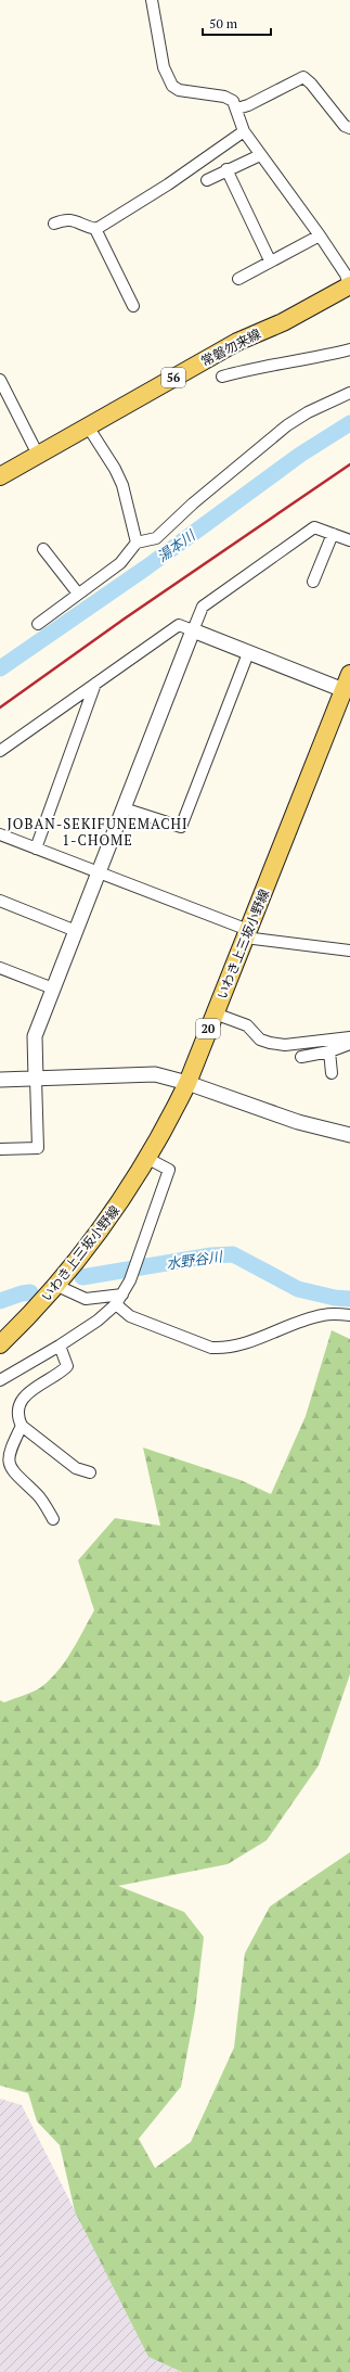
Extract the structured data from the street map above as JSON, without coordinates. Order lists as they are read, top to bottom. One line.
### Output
{"streets":{"main road":["常磐勿来線","56","いわき上三坂小野線","20"]},"districts":["JOBAN-SEKIFUNEMACHI 1-CHOME"],"water":["湯本川","水野谷川"],"scale_bar":"50 m"}
